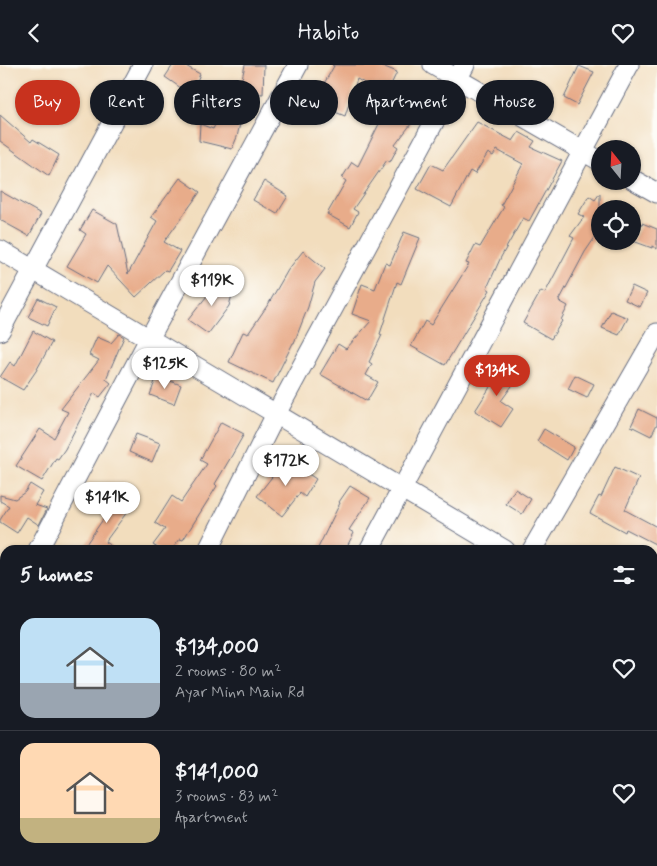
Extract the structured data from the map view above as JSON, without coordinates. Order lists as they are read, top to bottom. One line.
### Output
{"north":"top","page":{"header":"Habito","chip":["Buy","Rent","Filters","New","Apartment","House"],"price":["$119K","$125K","$134K","$172K","$141K"],"heading":"5 homes","list":[{"name":"$134,000","note":"2 rooms · 80 m² · Ayar Minn Main Rd"},{"name":"$141,000","note":"3 rooms · 83 m² · Apartment"}]}}
